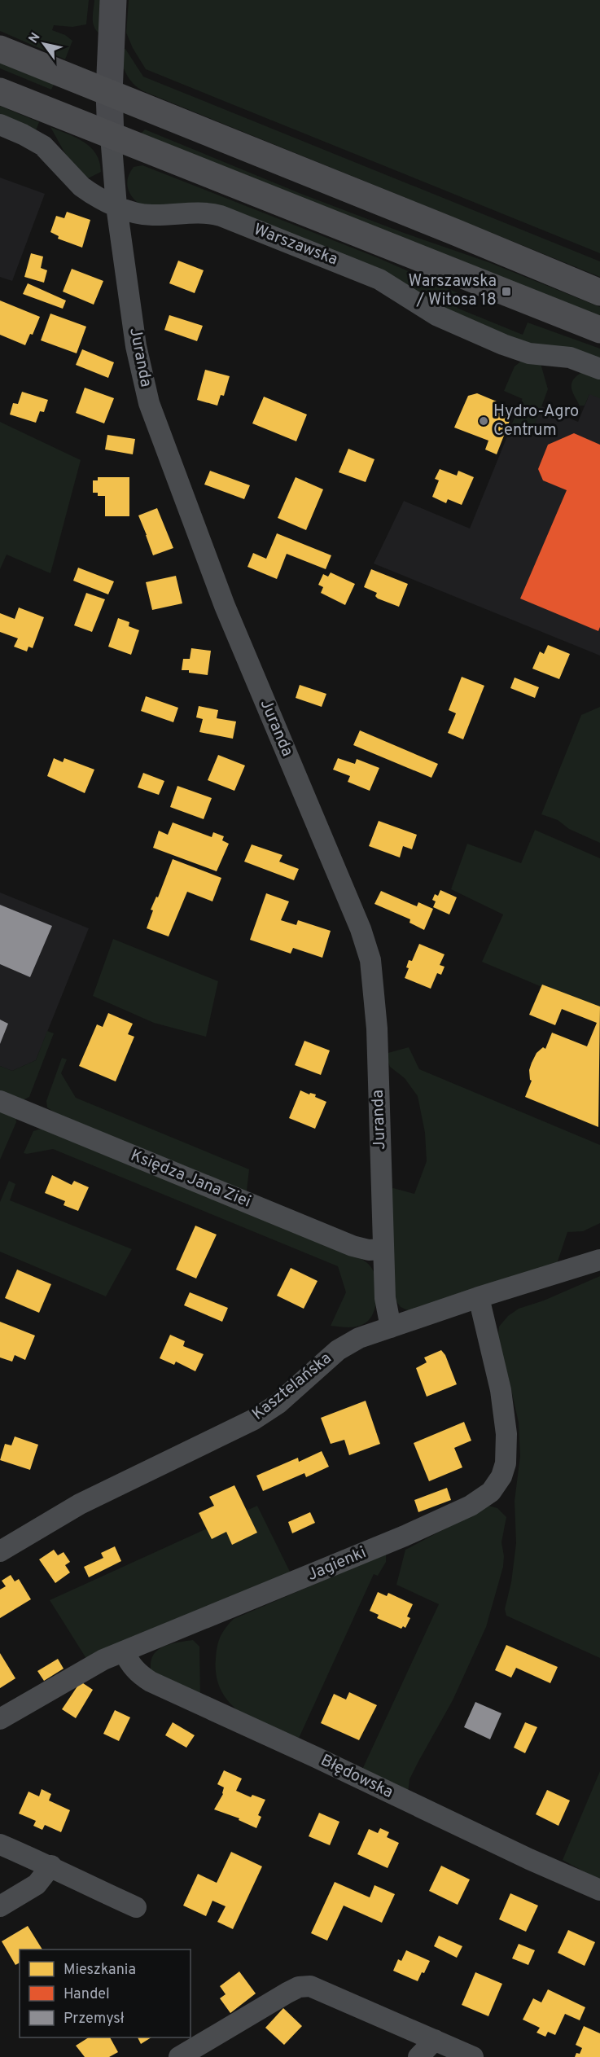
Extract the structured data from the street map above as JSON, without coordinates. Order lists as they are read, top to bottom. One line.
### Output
{"streets":{"street":["Warszawska","Juranda","Księdza Jana Ziei","Kasztelańska","Jagienki","Błędowska"]},"crossings":[["Warszawska","Juranda"],["Juranda","Księdza Jana Ziei"],["Juranda","Kasztelańska"],["Kasztelańska","Jagienki"],["Jagienki","Błędowska"]],"places":{"transit":["Warszawska / Witosa 18"],"other":["Hydro-Agro Centrum"]},"legend":["Mieszkania","Handel","Przemysł"],"north":"top left"}
